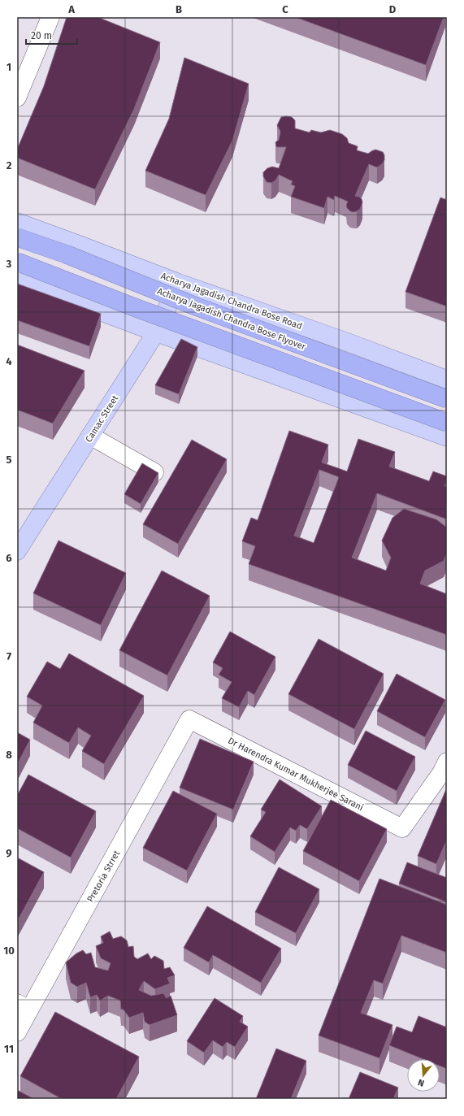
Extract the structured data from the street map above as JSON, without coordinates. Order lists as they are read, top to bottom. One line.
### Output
{"streets":{"highway":["Acharya Jagadish Chandra Bose Flyover"],"main road":["Acharya Jagadish Chandra Bose Road","Camac Street"],"street":["Dr Harendra Kumar Mukherjee Sarani","Pretoria Strret"]},"crossings":[["Acharya Jagadish Chandra Bose Road","Camac Street"],["Dr Harendra Kumar Mukherjee Sarani","Pretoria Strret"]],"scale_bar":"20 m","north":"bottom","grid":{"columns":["A","B","C","D"],"rows":["1","2","3","4","5","6","7","8","9","10","11"]}}
